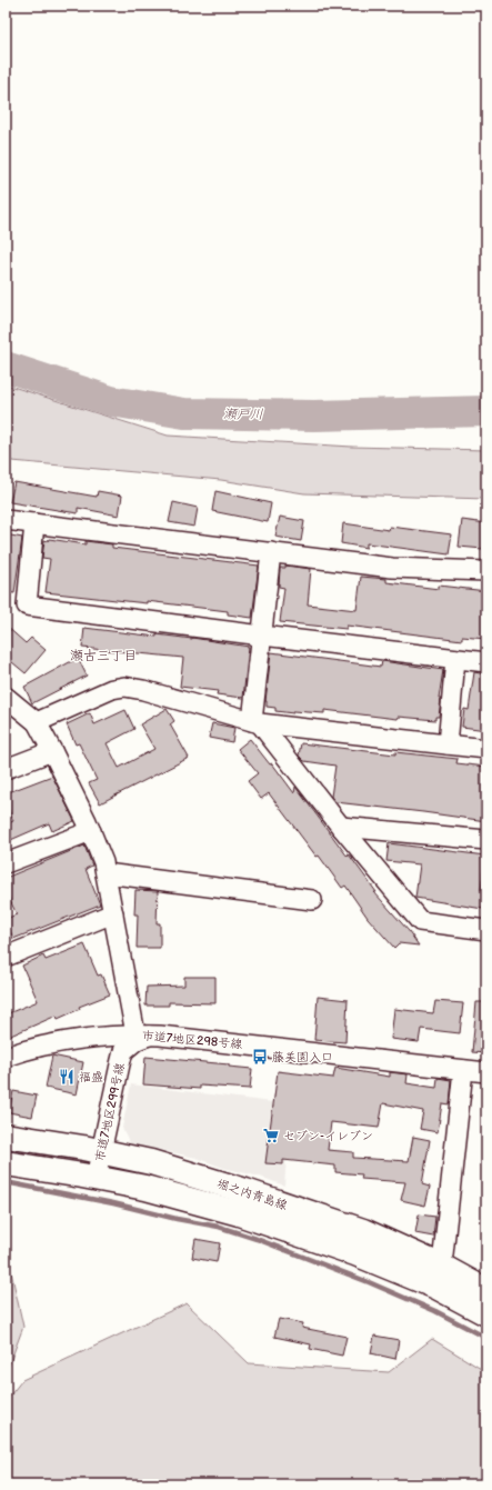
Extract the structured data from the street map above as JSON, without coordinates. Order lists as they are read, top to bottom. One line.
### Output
{"streets":{"main road":["堀之内青島線"],"street":["市道7地区298号線","市道7地区299号線"]},"crossings":[["市道7地区298号線","市道7地区299号線"],["市道7地区299号線","堀之内青島線"]],"districts":["瀬古三丁目"],"water":["瀬戸川"],"places":{"bus stop":["藤美園入口"],"restaurant":["福盛"],"supermarket":["セブン-イレブン"]}}
